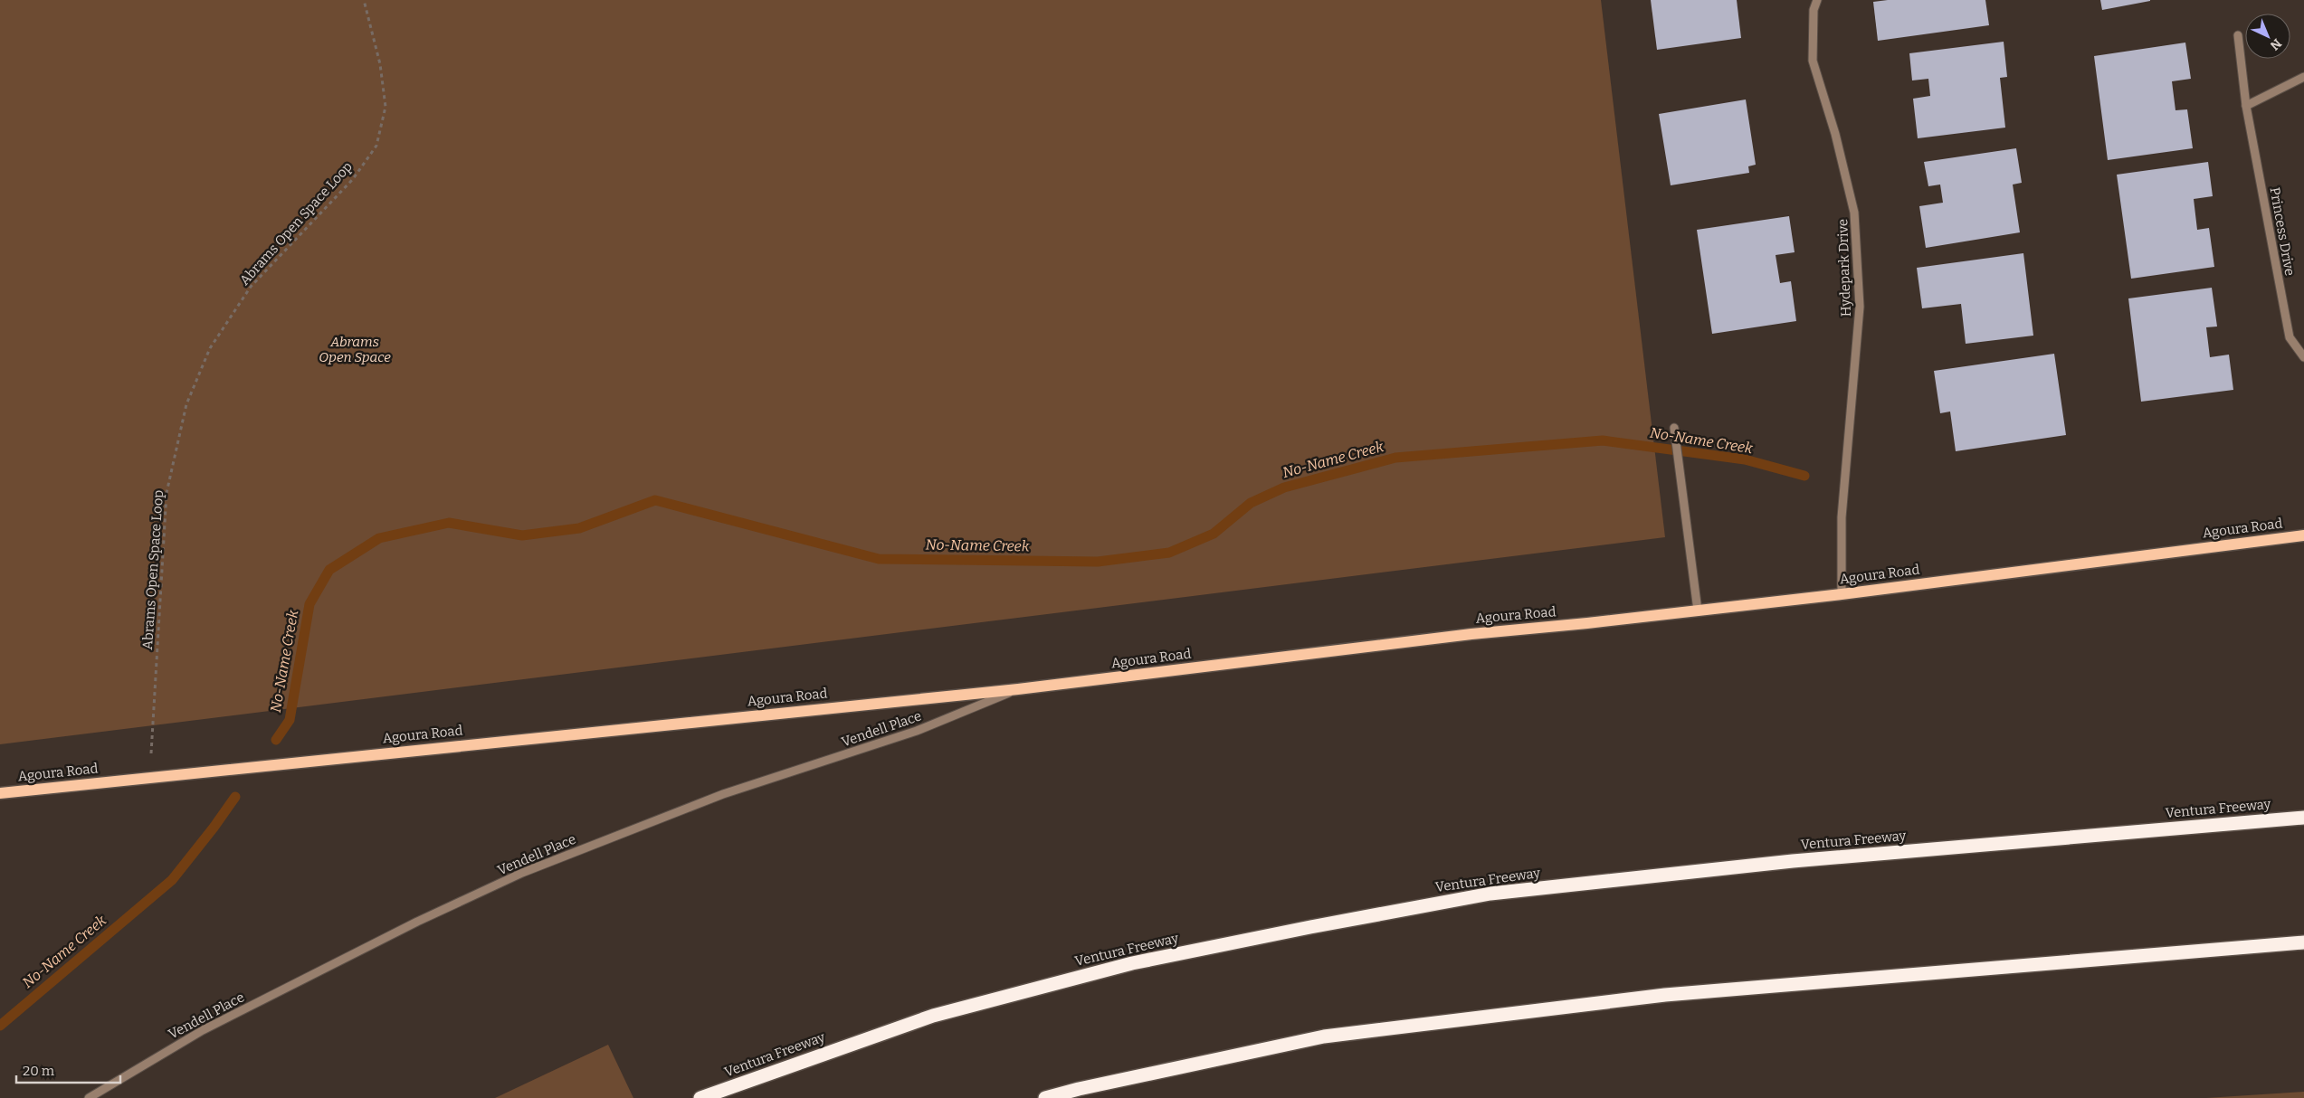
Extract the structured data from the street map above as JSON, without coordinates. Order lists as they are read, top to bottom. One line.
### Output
{"streets":{"highway":["Ventura Freeway"],"main road":["Agoura Road"],"street":["Princess Drive","Hydepark Drive","Vendell Place"],"path":["Abrams Open Space Loop"]},"crossings":[["Abrams Open Space Loop","Agoura Road"],["Hydepark Drive","Agoura Road"],["Agoura Road","Vendell Place"]],"water":["No-Name Creek"],"parks":["Abrams Open Space"],"scale_bar":"20 m","north":"bottom right"}
